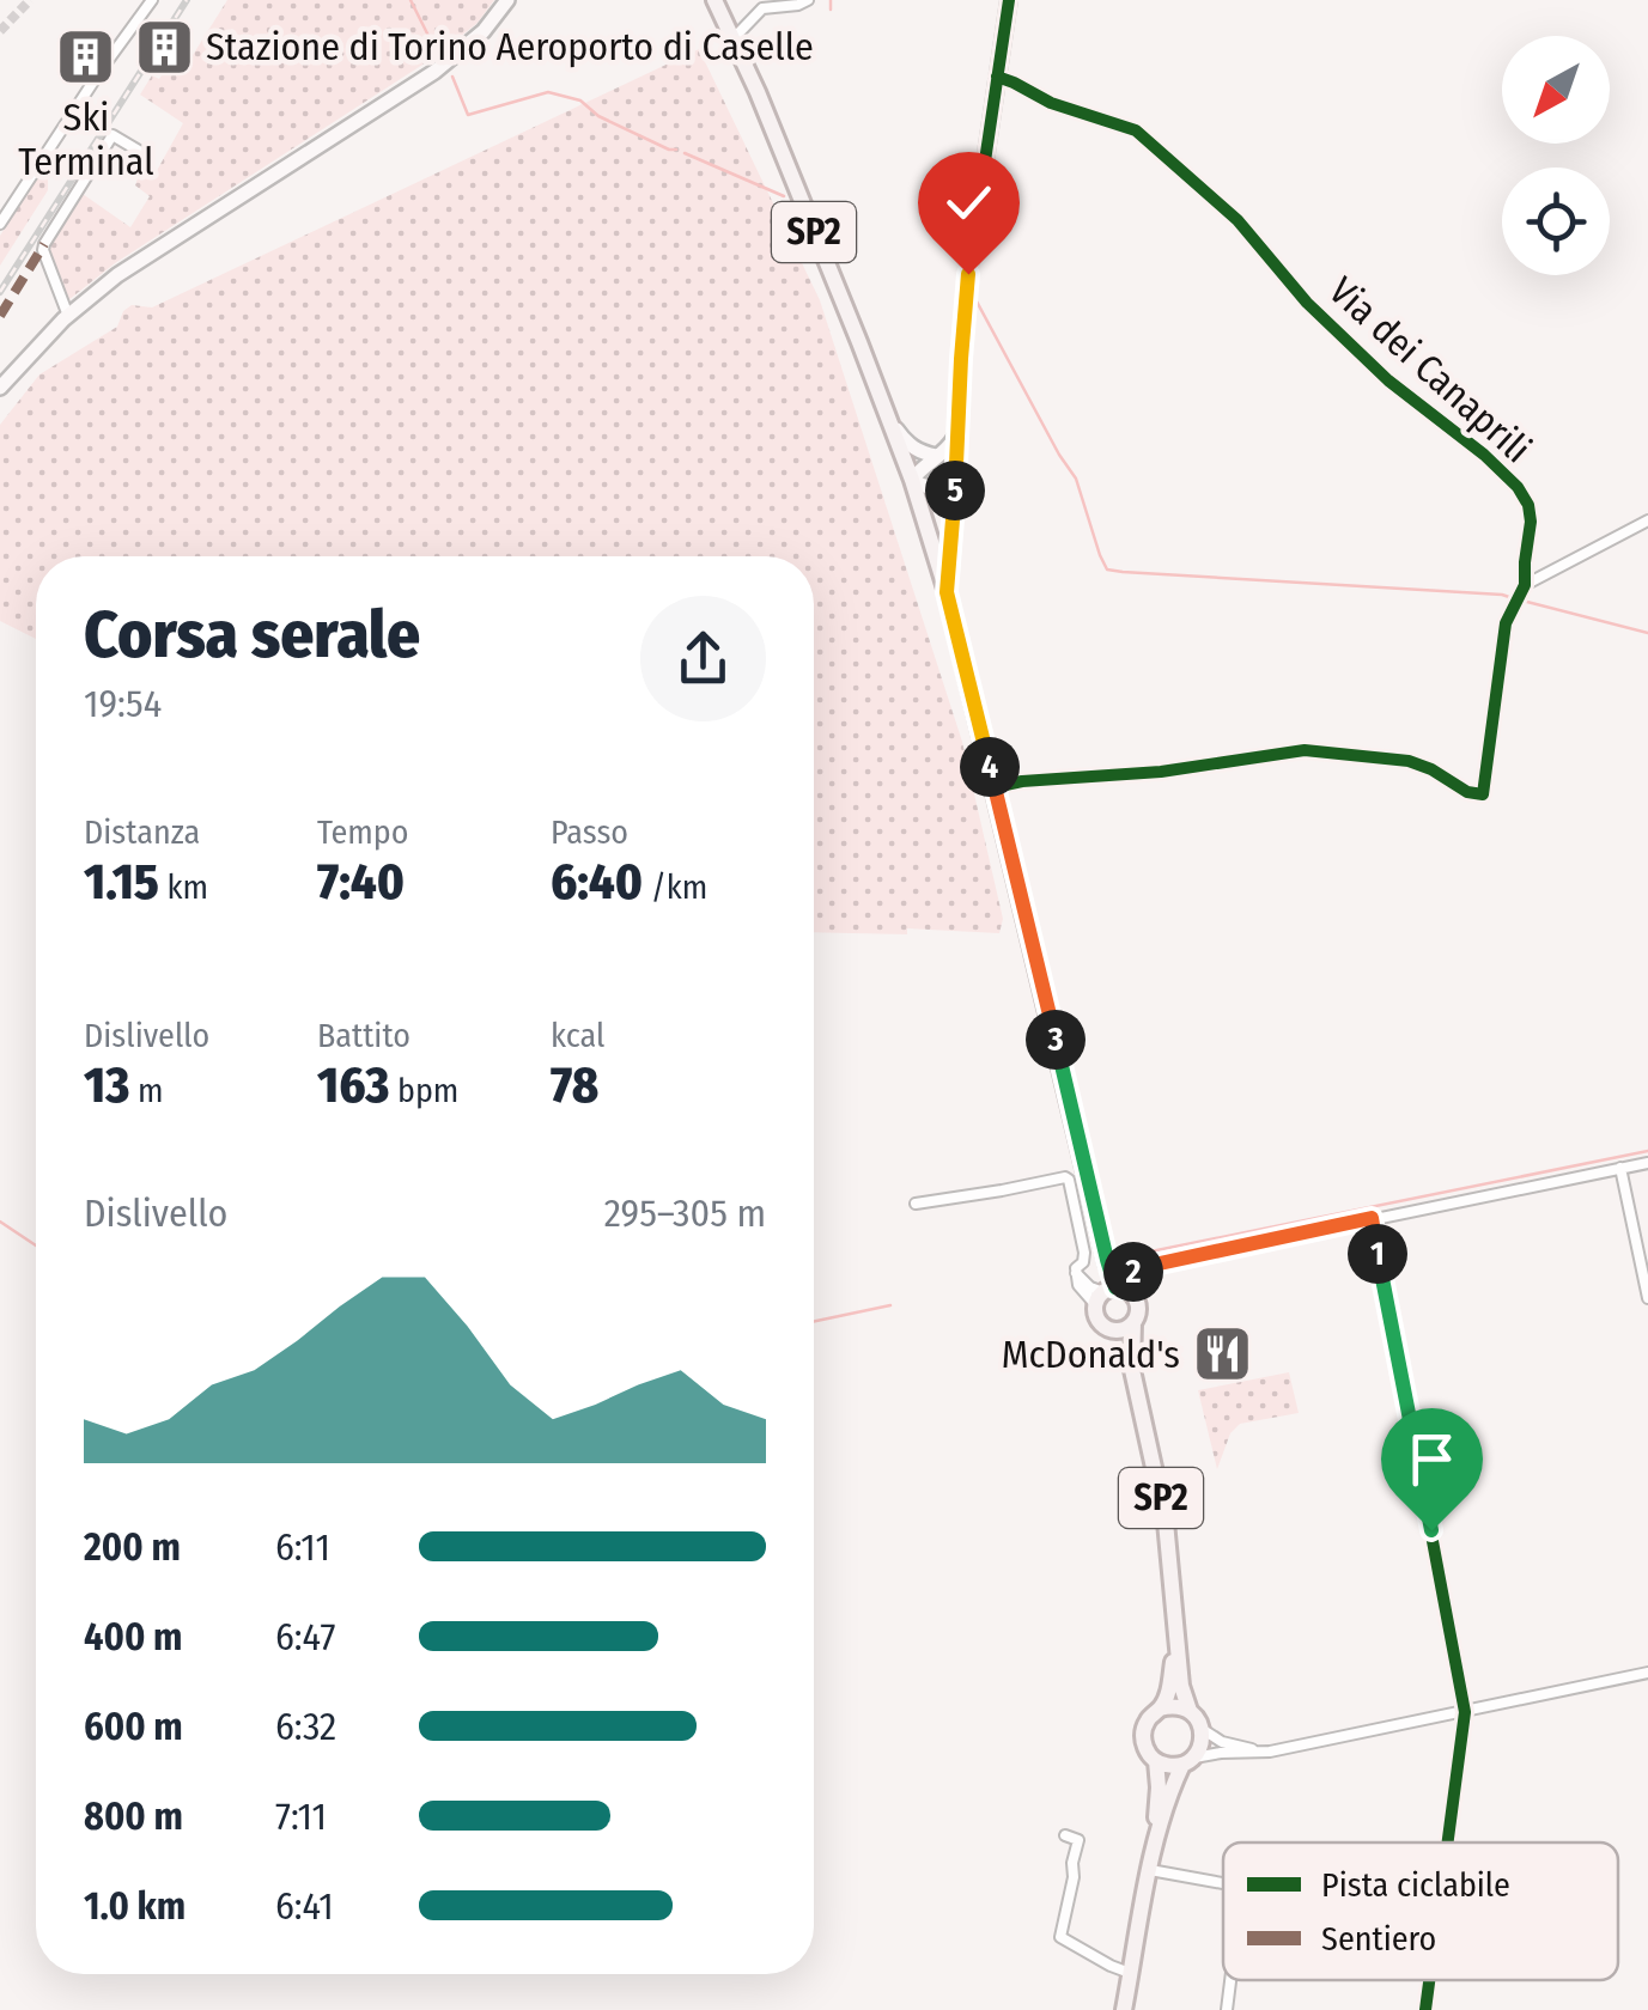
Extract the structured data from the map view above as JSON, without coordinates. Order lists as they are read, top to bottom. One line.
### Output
{"streets":{"main road":["SP2"],"street":["Via dei Canaprili"]},"crossings":[["SP2","Via dei Canaprili"]],"places":{"building":["Stazione di Torino Aeroporto di Caselle","Ski Terminal"],"restaurant":["McDonald's"]},"legend":["Pista ciclabile","Sentiero"],"north":"bottom left","page":{"pins":["5","4","3","1","2"],"heading":["Corsa serale","19:54"],"stats":[["Distanza","1.15 km"],["Tempo","7:40"],["Passo","6:40 /km"],["Dislivello","13 m"],["Battito","163 bpm"],["kcal","78"]],"chart":["Dislivello","295–305 m"],"list":[{"name":"200 m","note":"6:11"},{"name":"400 m","note":"6:47"},{"name":"600 m","note":"6:32"},{"name":"800 m","note":"7:11"},{"name":"1.0 km","note":"6:41"}]}}
